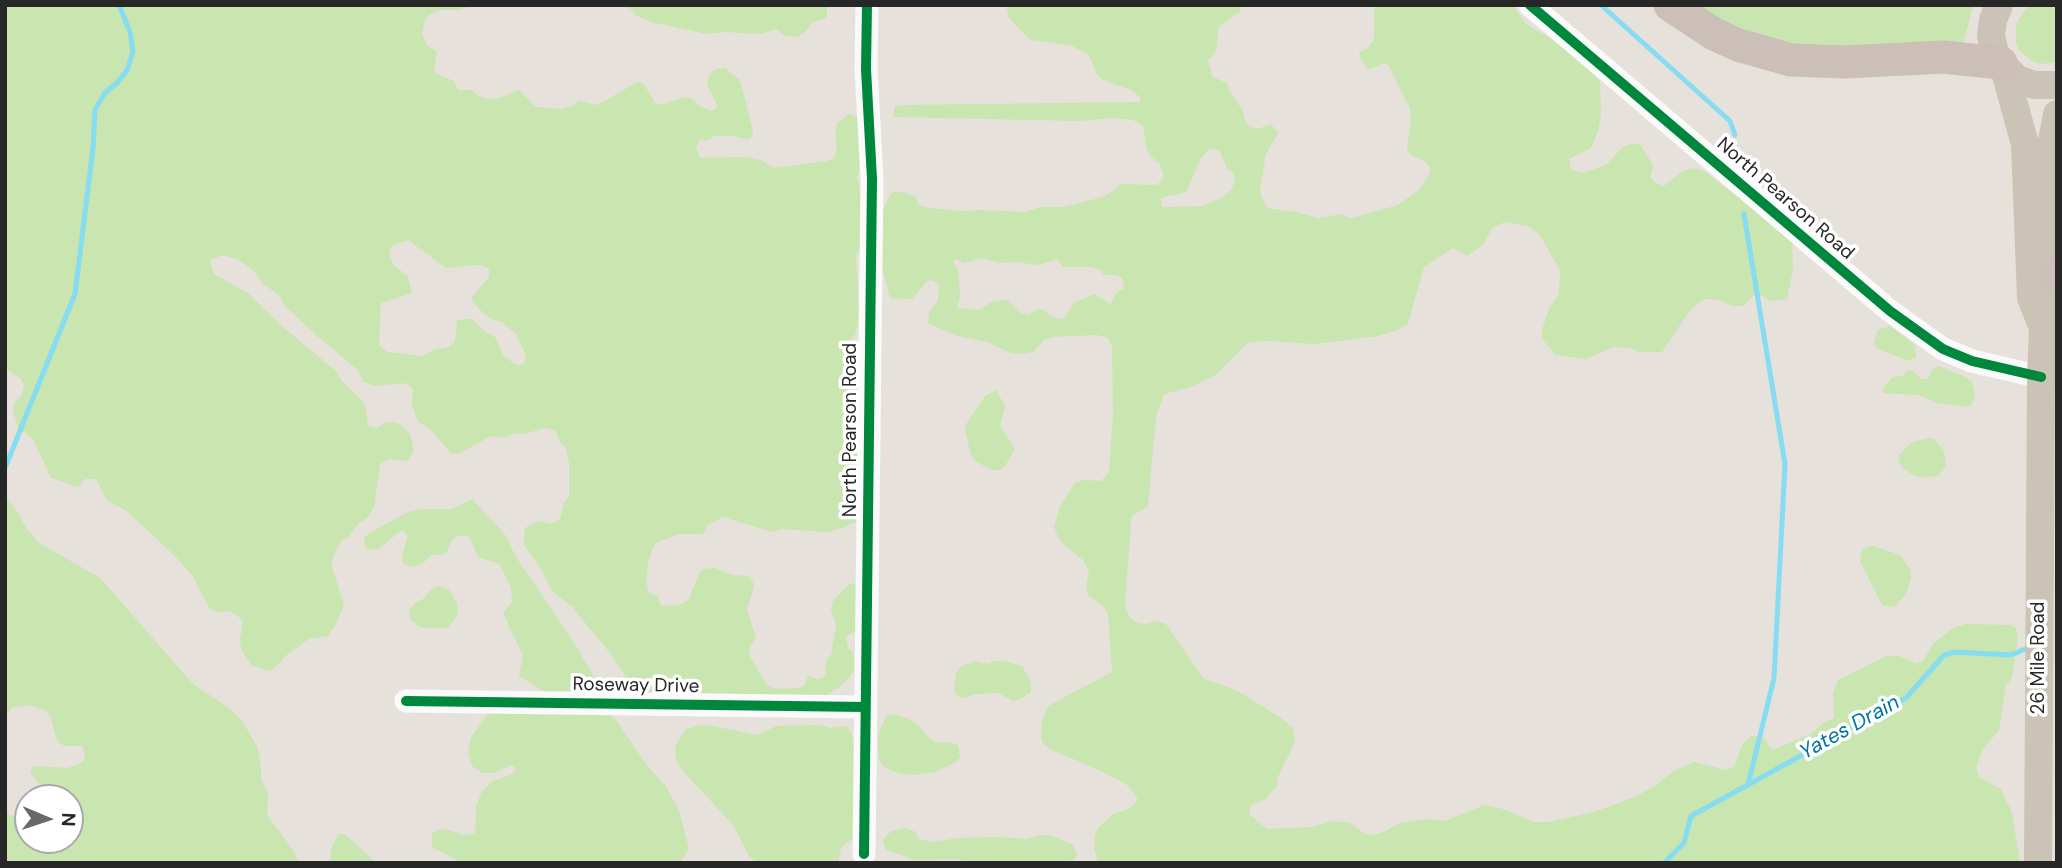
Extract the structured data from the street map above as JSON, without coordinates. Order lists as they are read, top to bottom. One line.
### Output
{"streets":{"main road":["26 Mile Road"],"street":["North Pearson Road","Roseway Drive"]},"crossings":[["North Pearson Road","26 Mile Road"],["North Pearson Road","Roseway Drive"]],"water":["Yates Drain"],"north":"right"}
